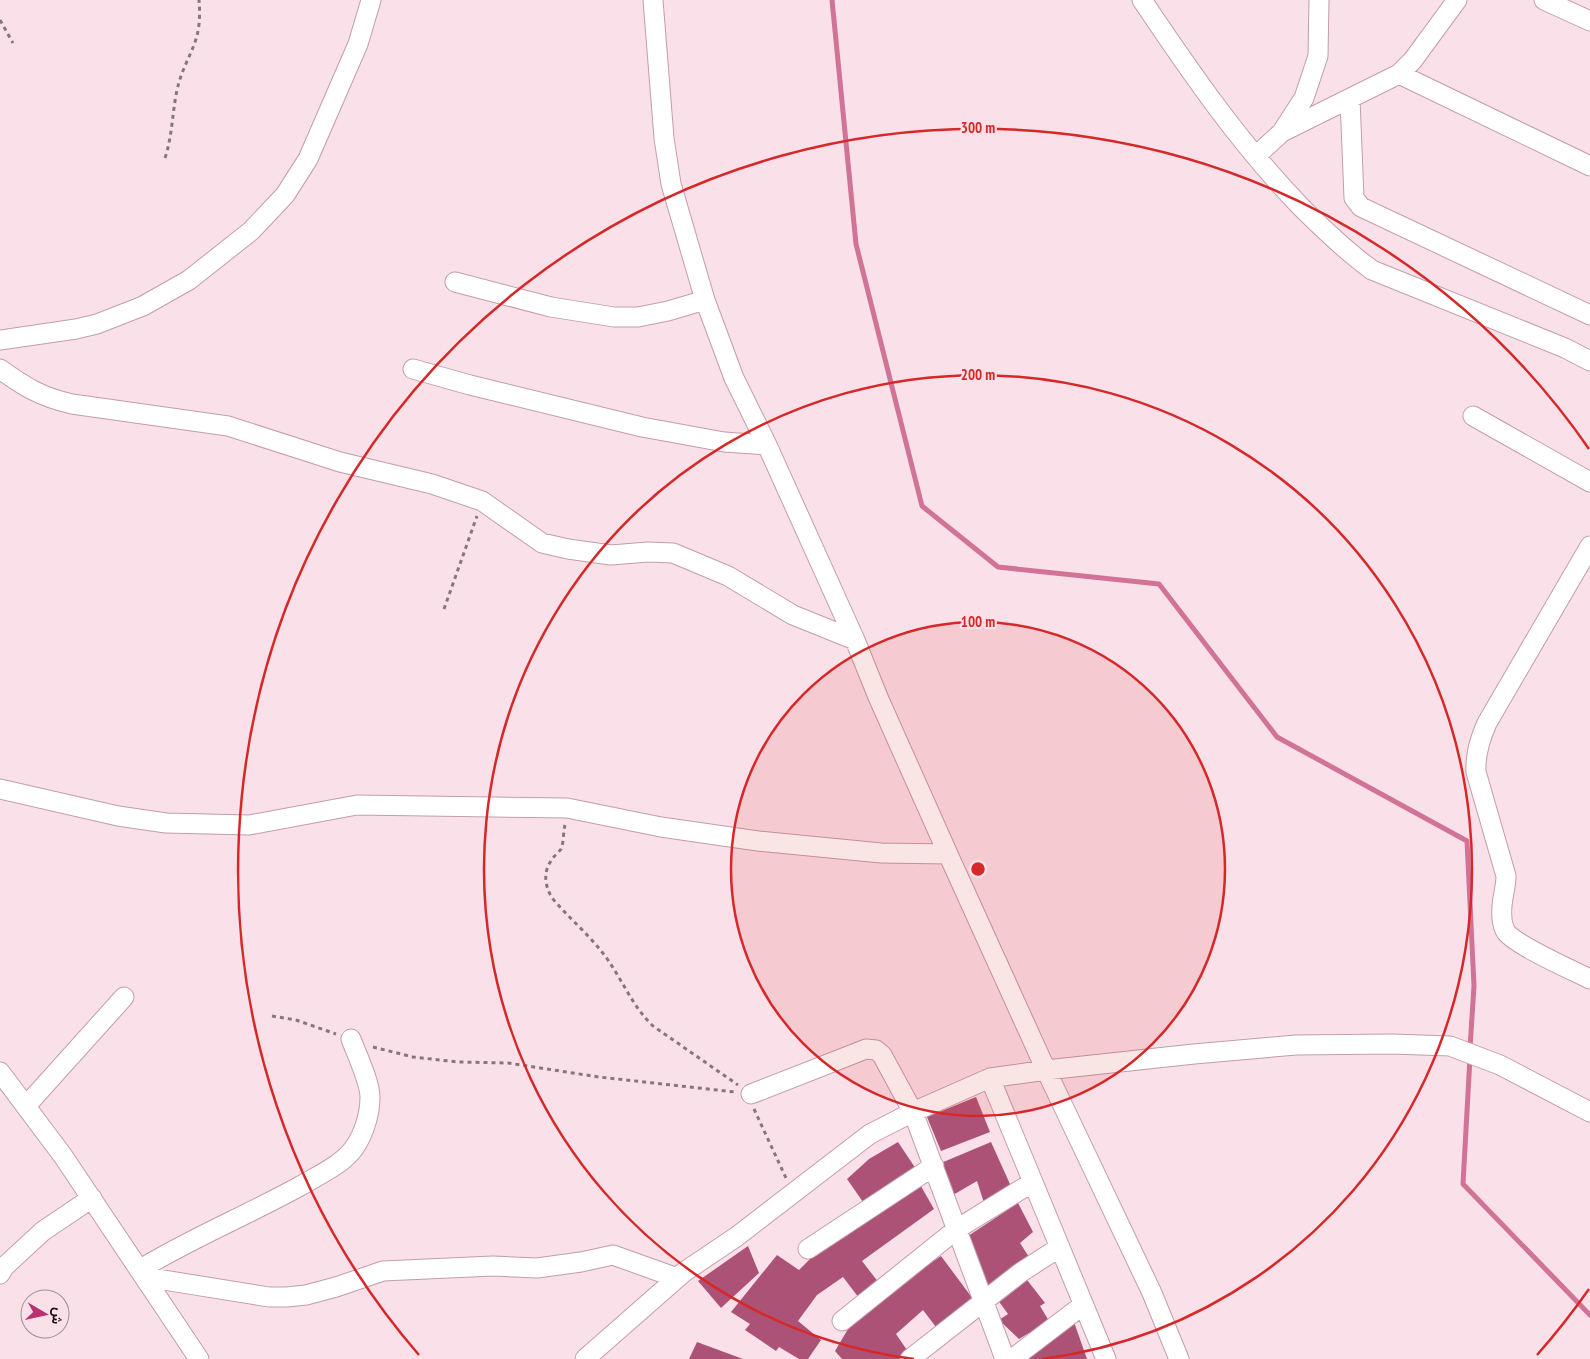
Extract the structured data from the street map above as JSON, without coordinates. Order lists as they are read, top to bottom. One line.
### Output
{"north":"right","rings":["300 m","200 m","100 m"]}
